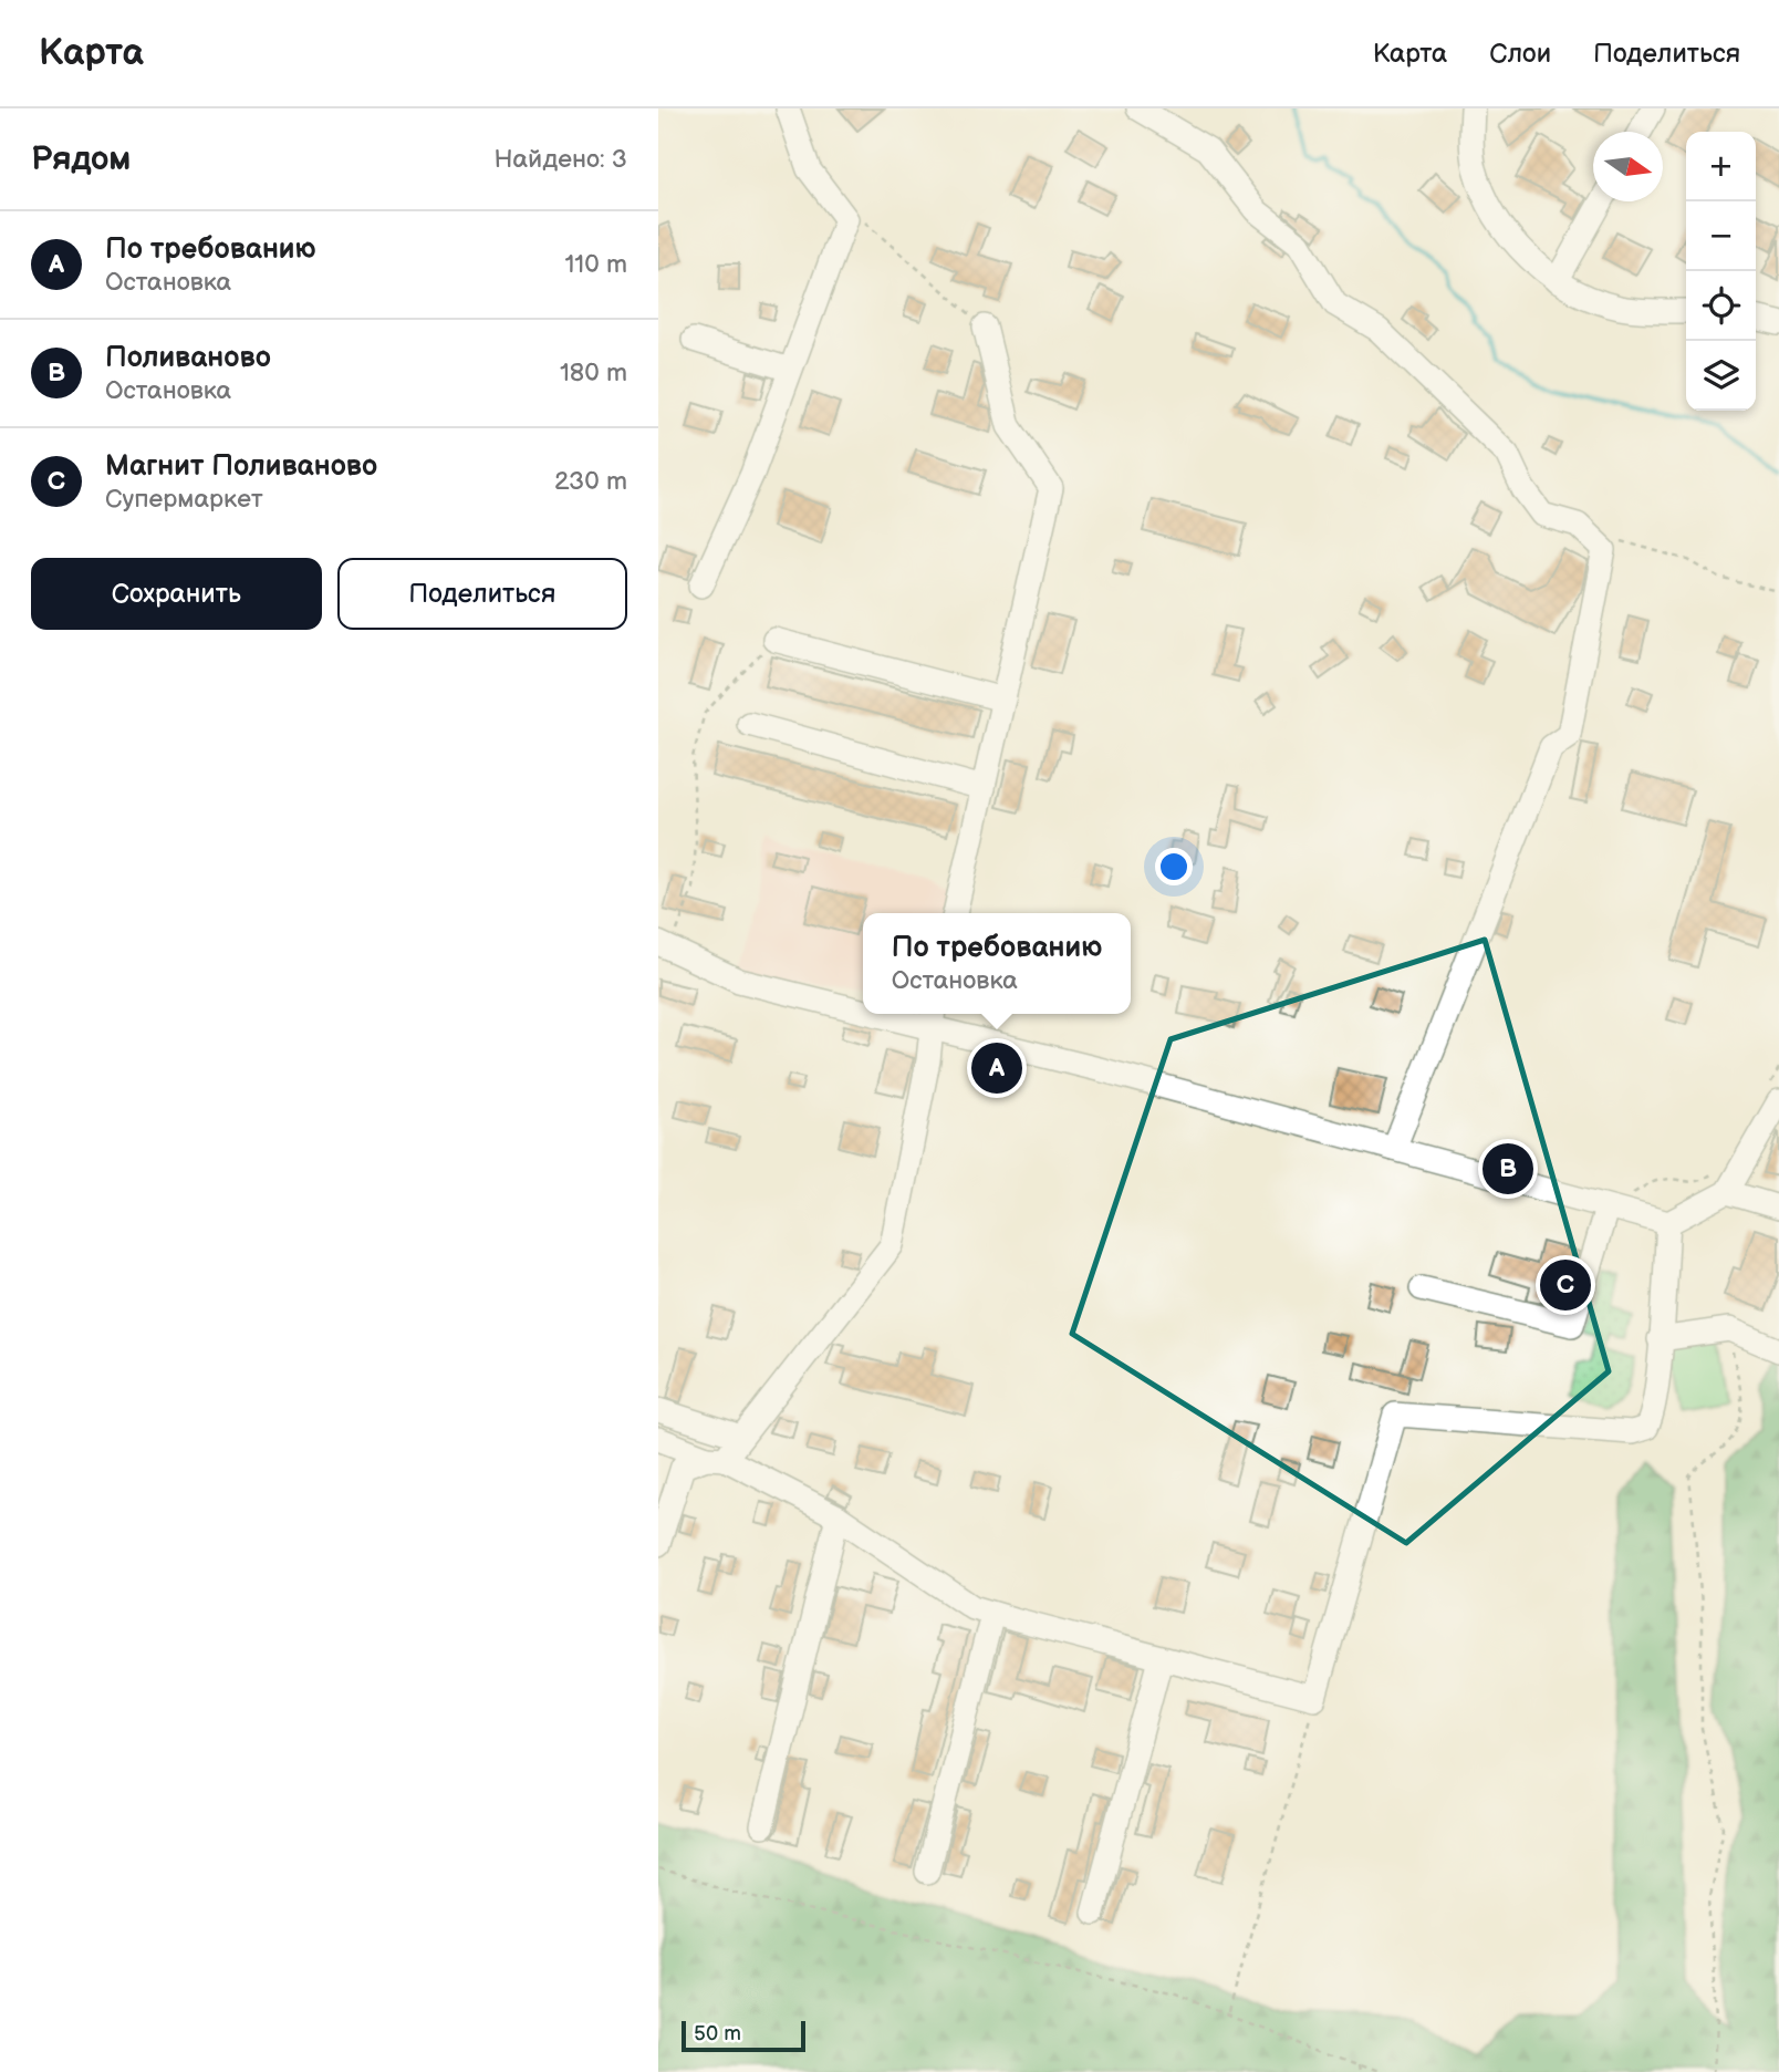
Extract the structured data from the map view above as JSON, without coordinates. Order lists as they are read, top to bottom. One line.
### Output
{"scale_bar":"50 m","north":"right","page":{"header":"Карта","nav":["Карта","Слои","Поделиться"],"heading":["Рядом","Найдено: 3"],"map_buttons":["+","−"],"list":[{"mark":"A","name":"По требованию","note":"Остановка","value":"110 m"},{"mark":"B","name":"Поливаново","note":"Остановка","value":"180 m"},{"mark":"C","name":"Магнит Поливаново","note":"Супермаркет","value":"230 m"}],"buttons":["Сохранить","Поделиться"],"popup":["По требованию","Остановка"],"pins":["A","B","C"],"scale":"50 m"}}
